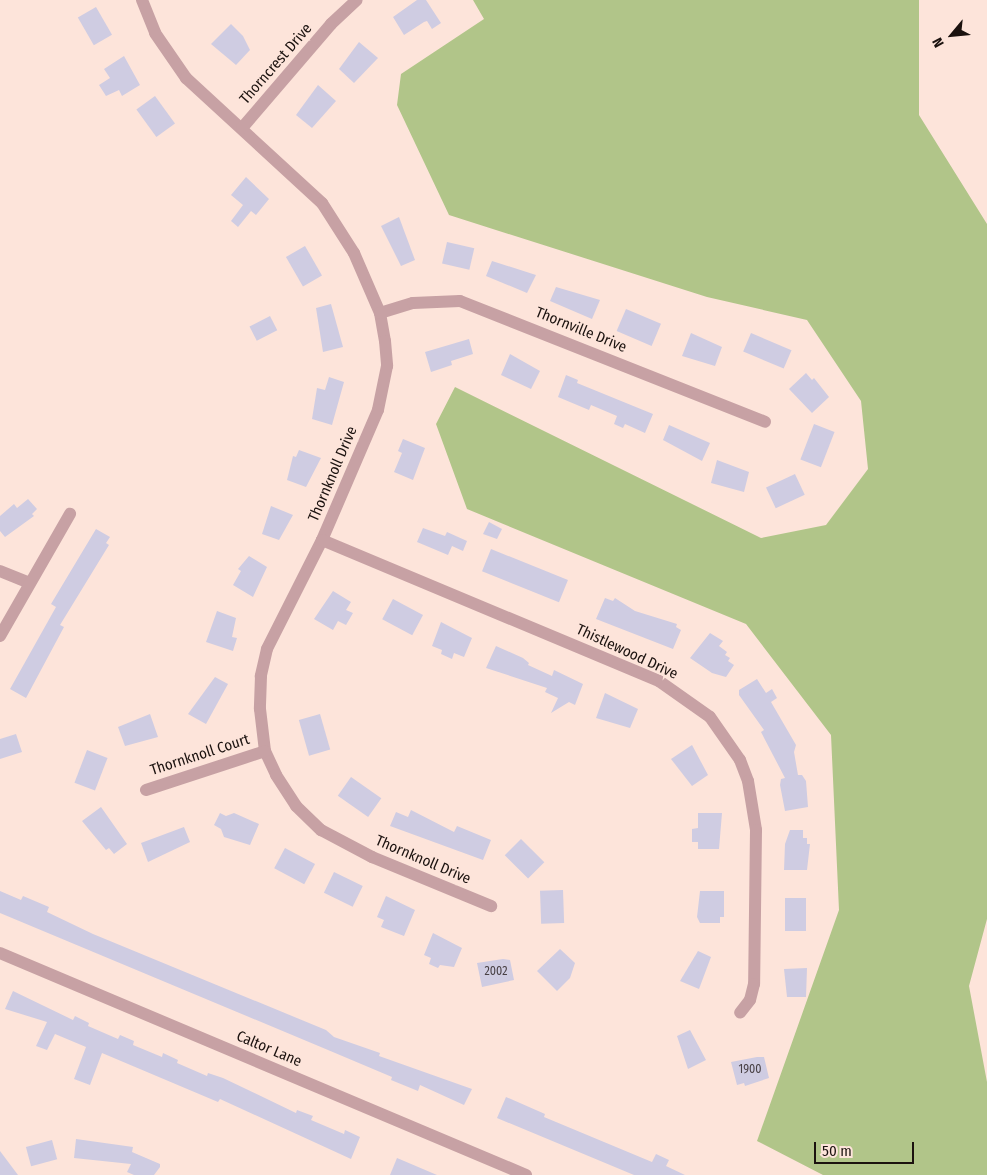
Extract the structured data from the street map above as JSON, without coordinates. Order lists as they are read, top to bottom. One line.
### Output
{"streets":{"street":["Thorncrest Drive","Thornville Drive","Thornknoll Drive","Thistlewood Drive","Thornknoll Court","Caltor Lane"]},"crossings":[["Thorncrest Drive","Thornknoll Drive"],["Thornville Drive","Thornknoll Drive"],["Thornknoll Drive","Thistlewood Drive"],["Thornknoll Drive","Thornknoll Court"]],"house_numbers":["2002","1900"],"scale_bar":"50 m","north":"bottom left"}
